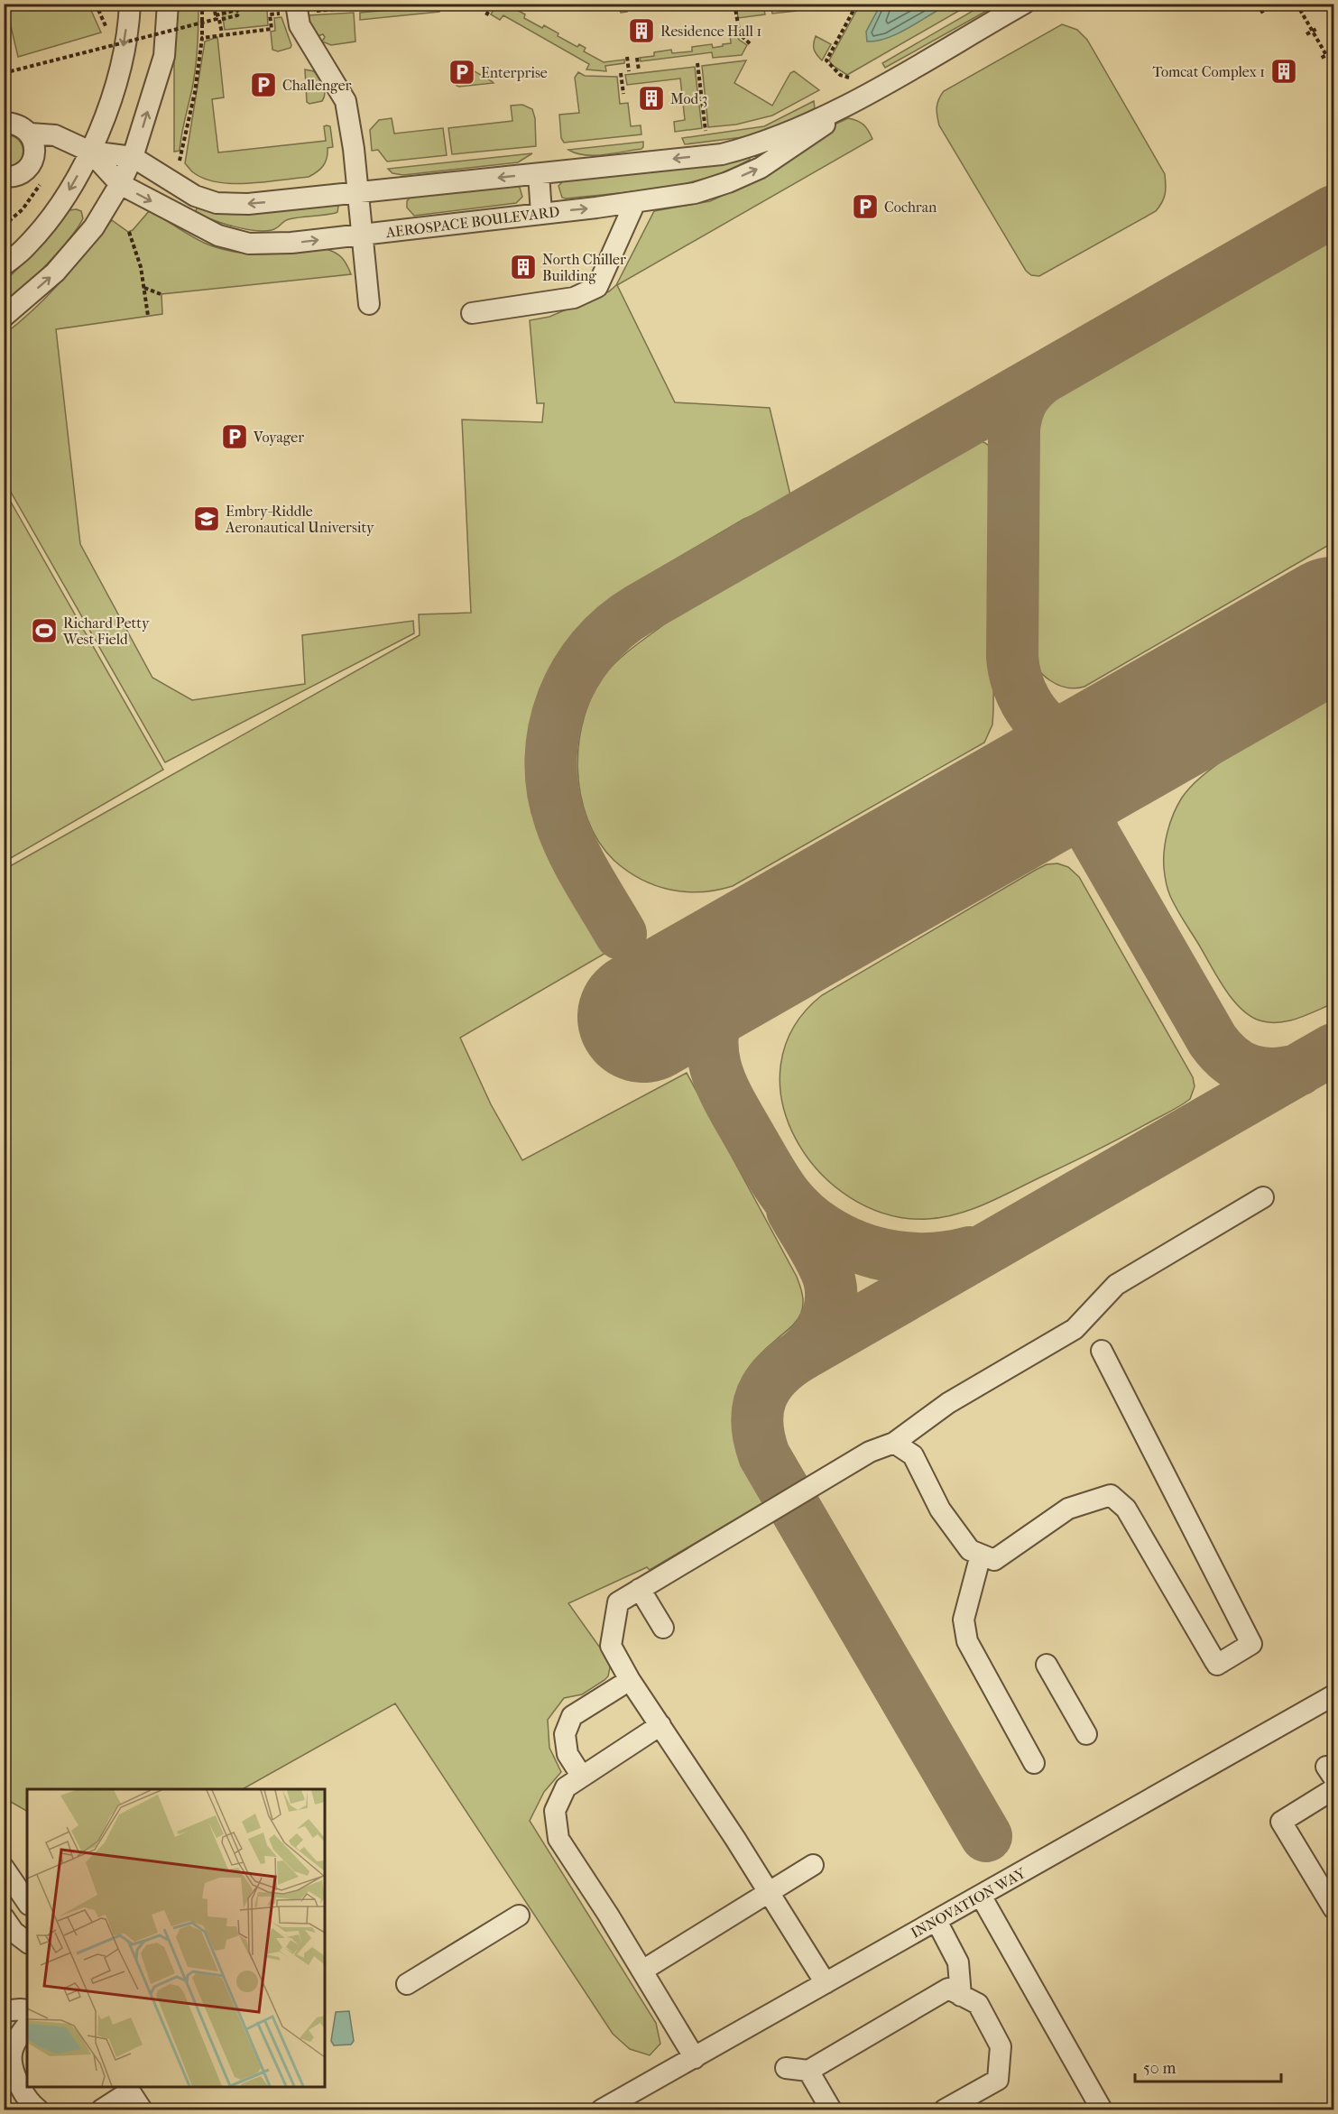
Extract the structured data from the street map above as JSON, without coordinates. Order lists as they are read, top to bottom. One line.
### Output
{"streets":{"street":["AEROSPACE BOULEVARD","INNOVATION WAY"]},"places":{"building":["Residence Hall 1","Tomcat Complex 1","Mod 3","North Chiller Building"],"parking":["Enterprise","Challenger","Cochran","Voyager"],"school or university":["Embry-Riddle Aeronautical University"],"sports":["Richard Petty West Field"]},"scale_bar":"50 m"}
